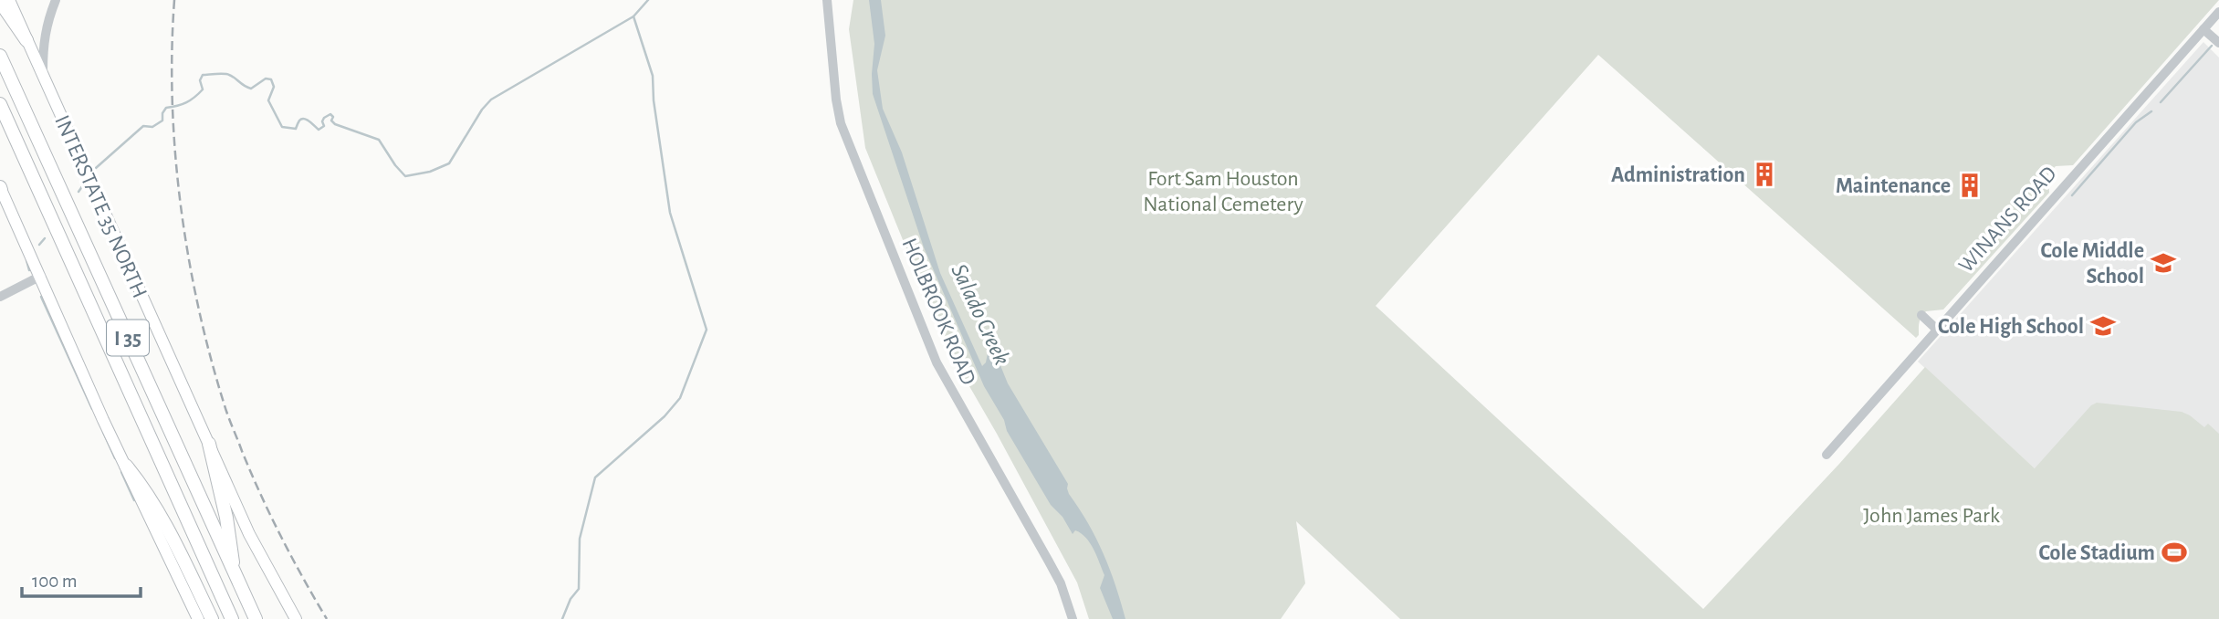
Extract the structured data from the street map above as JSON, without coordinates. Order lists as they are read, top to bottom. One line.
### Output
{"streets":{"highway":["I 35"],"main road":["INTERSTATE 35 NORTH"],"street":["WINANS ROAD","HOLBROOK ROAD"]},"water":["Salado Creek"],"parks":["Fort Sam Houston National Cemetery","John James Park"],"places":{"building":["Administration","Maintenance"],"school or university":["Cole Middle School","Cole High School"],"sports":["Cole Stadium"]},"scale_bar":"100 m"}
